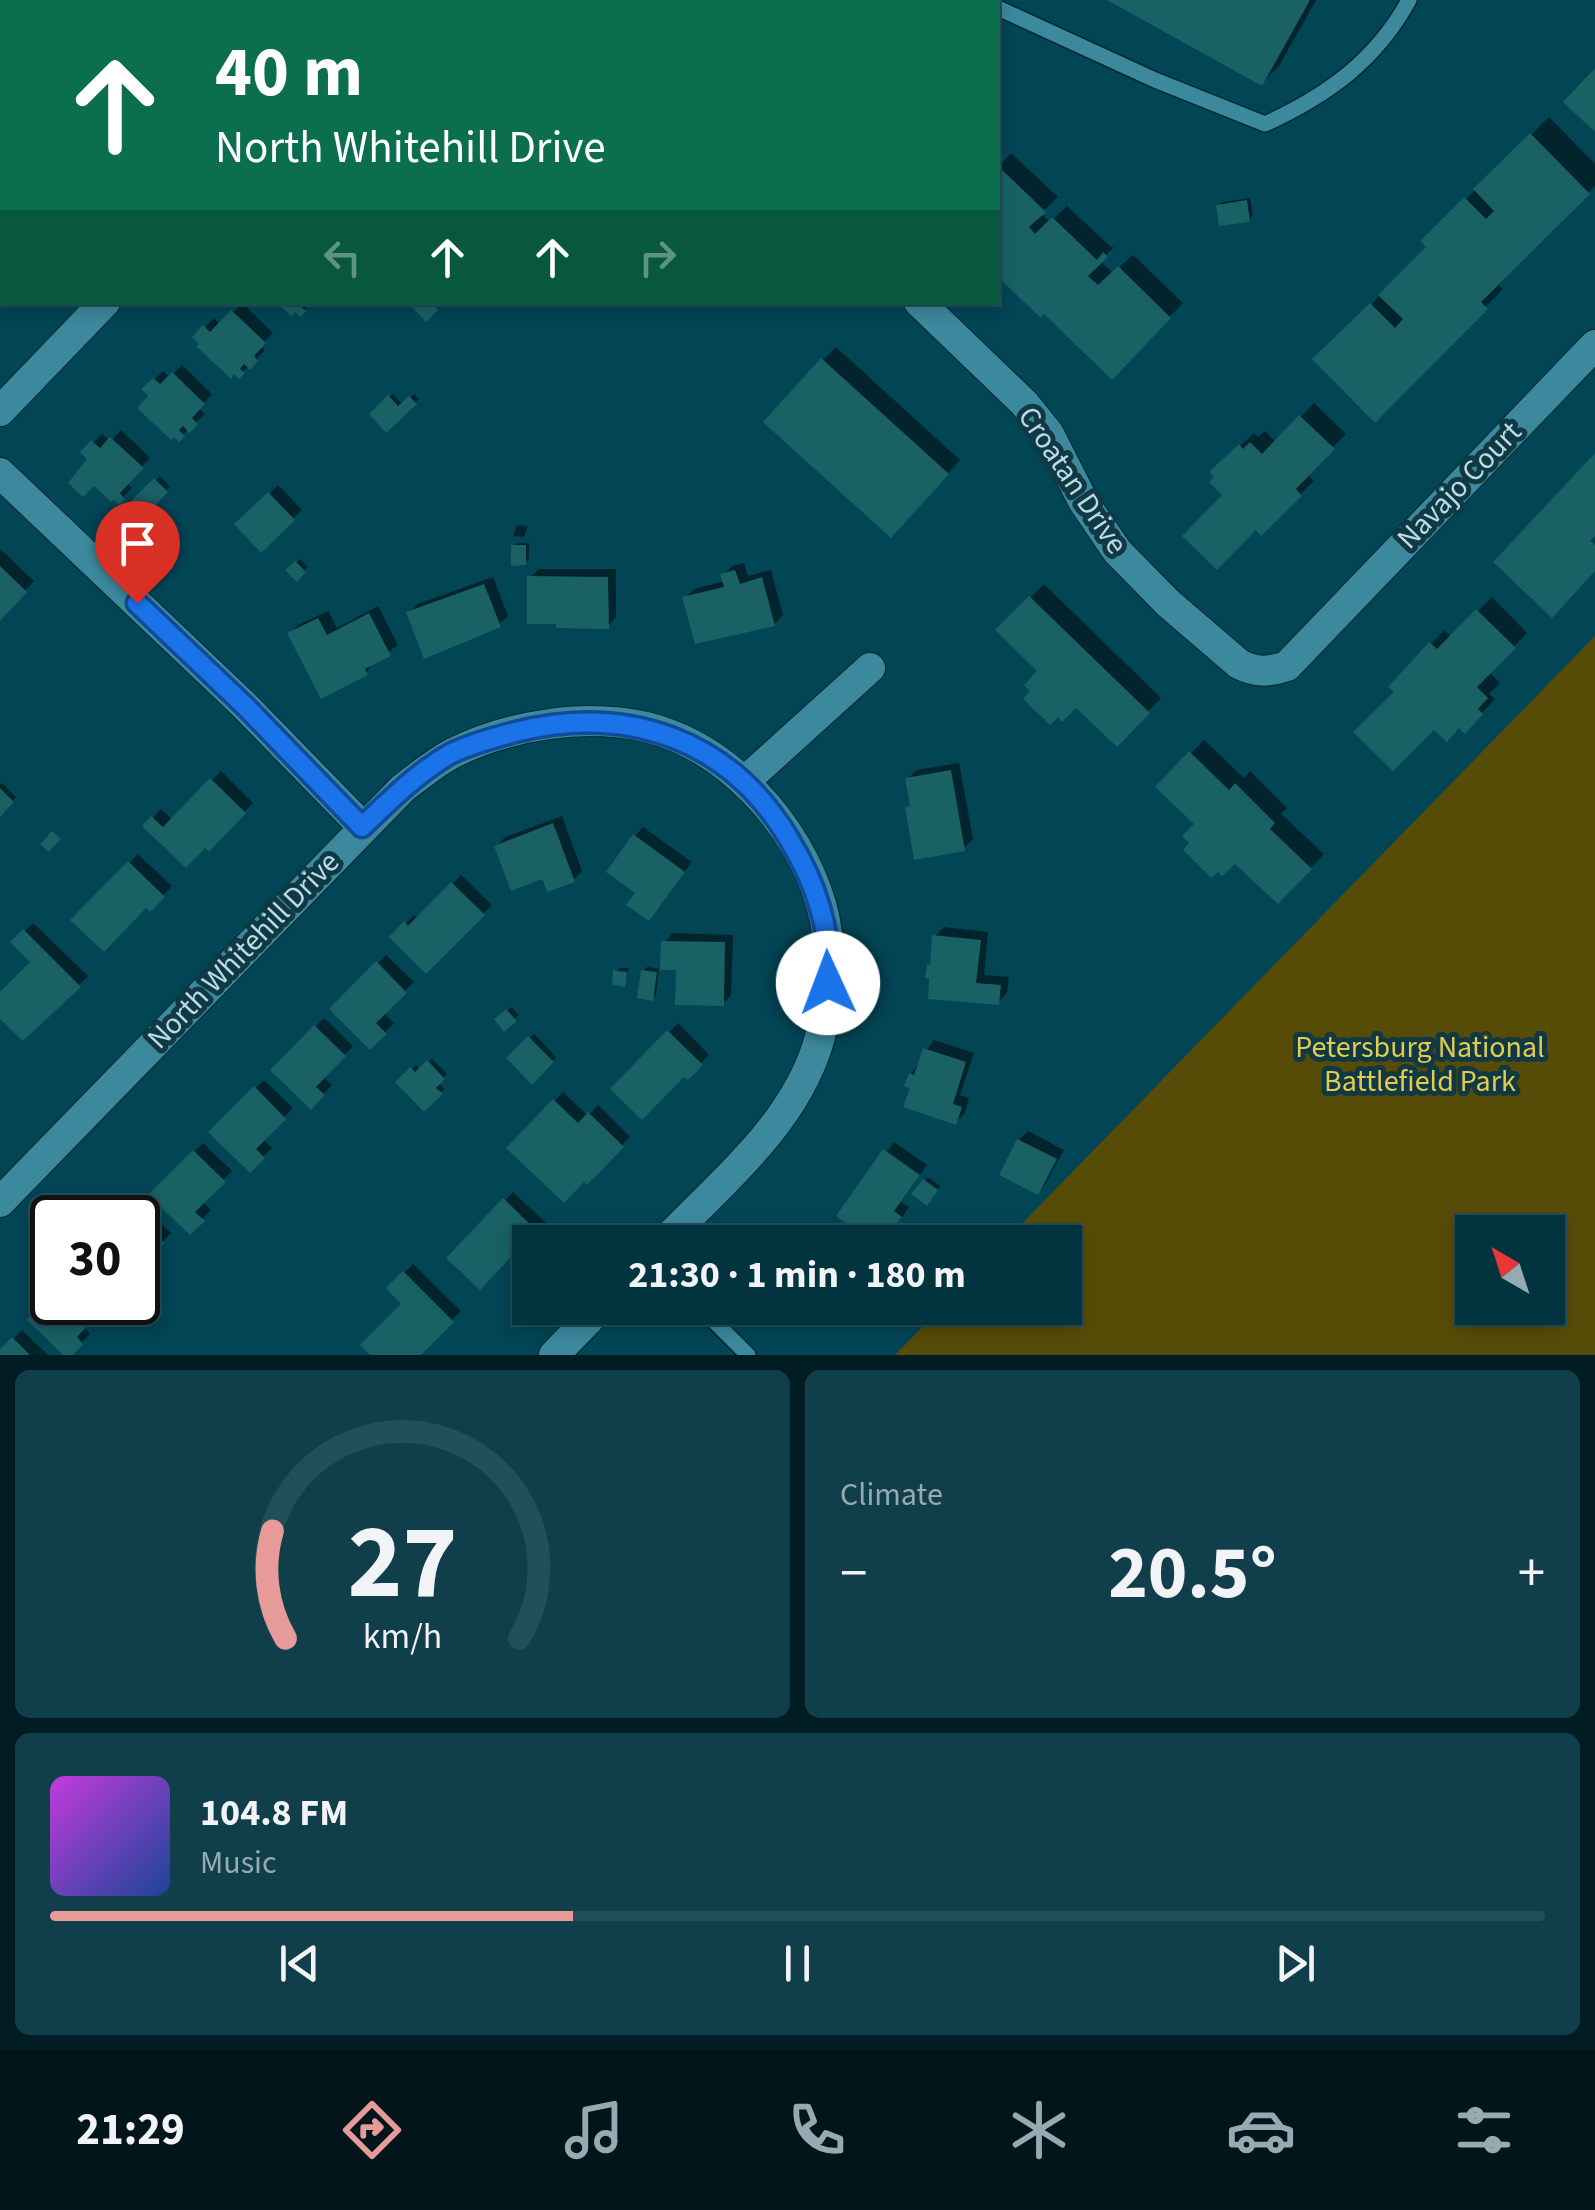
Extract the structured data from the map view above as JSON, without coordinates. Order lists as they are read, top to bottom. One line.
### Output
{"streets":{"street":["Croatan Drive","Navajo Court","North Whitehill Drive"]},"crossings":[["Croatan Drive","Navajo Court"]],"parks":["Petersburg National Battlefield Park"],"north":"top left","page":{"turn":["40 m","North Whitehill Drive"],"limit":"30","trip":"21:30 · 1 min · 180 m","tile":"Climate","heat":["−","20.5°","+"],"song":["104.8 FM","Music"],"tabs":"21:29","gauge":["27","km/h"]}}
